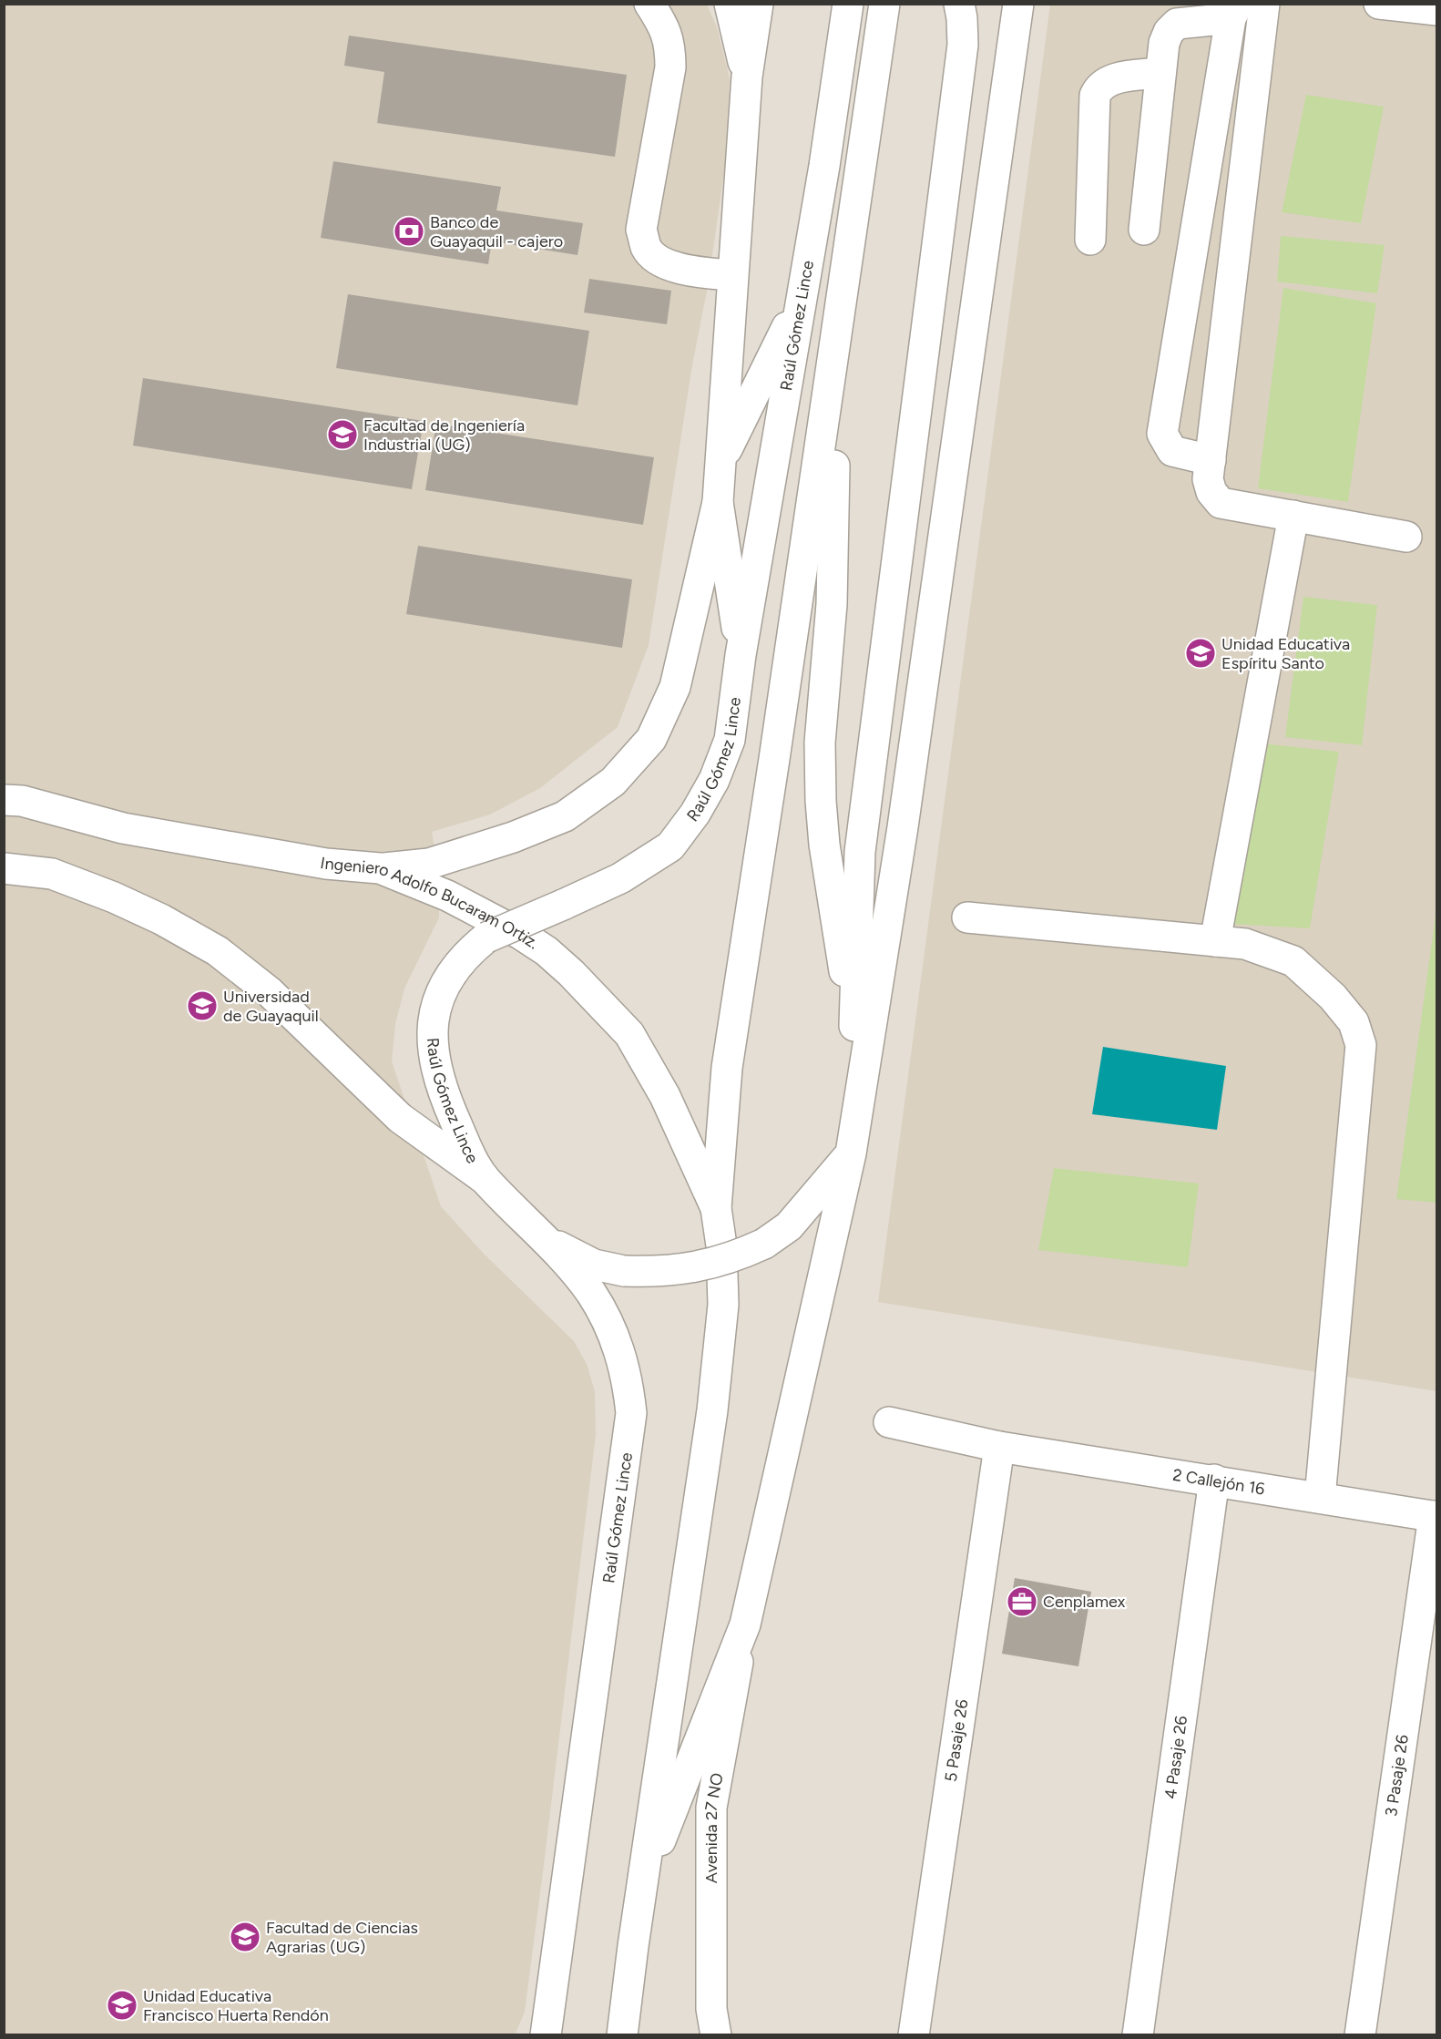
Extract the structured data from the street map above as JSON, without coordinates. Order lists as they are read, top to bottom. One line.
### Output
{"streets":{"main road":["Raúl Gómez Lince","Ingeniero Adolfo Bucaram Ortiz.","2 Callejón 16","5 Pasaje 26","4 Pasaje 26","3 Pasaje 26","Avenida 27 NO"]},"crossings":[["2 Callejón 16","5 Pasaje 26"],["2 Callejón 16","4 Pasaje 26"],["2 Callejón 16","3 Pasaje 26"]],"places":{"bank":["Banco de Guayaquil - cajero"],"school or university":["Facultad de Ingeniería Industrial (UG)","Unidad Educativa Espíritu Santo","Universidad de Guayaquil","Facultad de Ciencias Agrarias (UG)","Unidad Educativa Francisco Huerta Rendón"],"office":["Cenplamex"]}}
